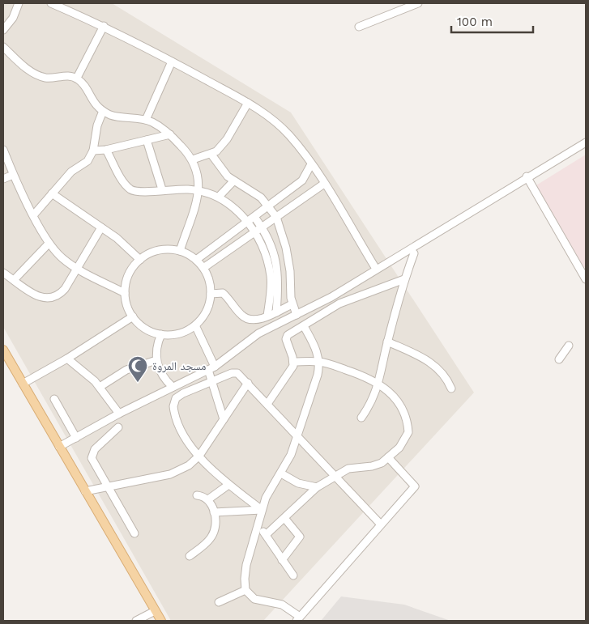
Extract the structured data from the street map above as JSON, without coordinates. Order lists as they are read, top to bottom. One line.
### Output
{"places":{"mosque":["مسجد المروة"]},"scale_bar":"100 m"}
